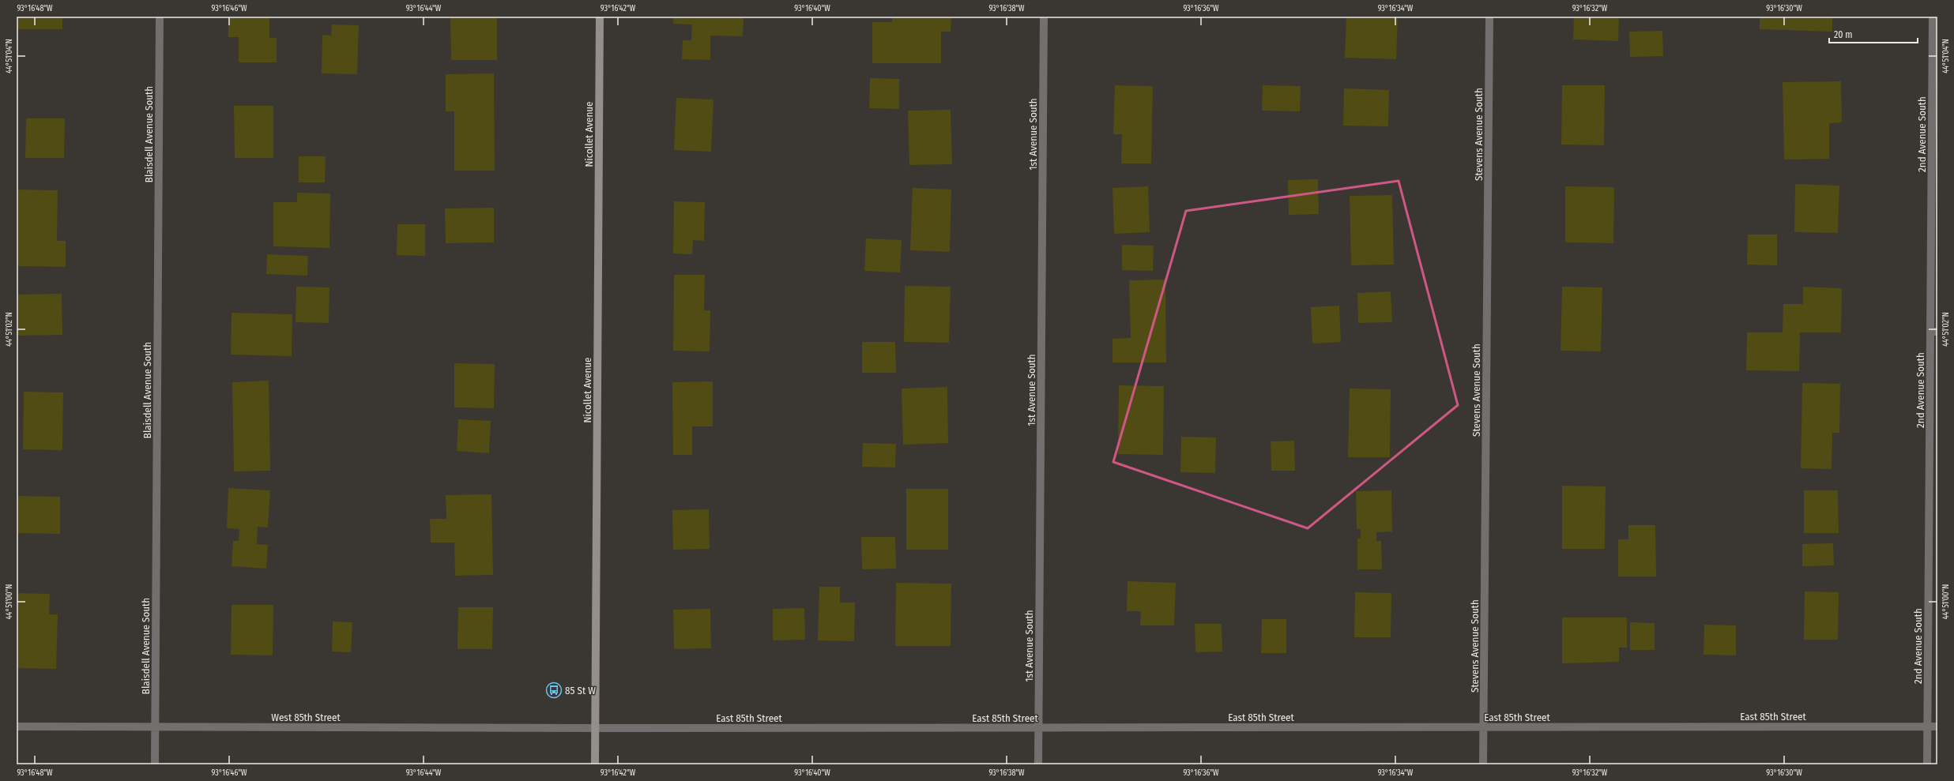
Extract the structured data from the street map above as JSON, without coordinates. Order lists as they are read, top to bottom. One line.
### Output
{"streets":{"main road":["Nicollet Avenue"],"street":["Blaisdell Avenue South","1st Avenue South","Stevens Avenue South","2nd Avenue South","East 85th Street","West 85th Street"]},"crossings":[["Blaisdell Avenue South","West 85th Street"],["Nicollet Avenue","East 85th Street"],["Nicollet Avenue","West 85th Street"],["1st Avenue South","East 85th Street"],["Stevens Avenue South","East 85th Street"],["2nd Avenue South","East 85th Street"],["East 85th Street","West 85th Street"]],"places":{"bus stop":["85 St W"]},"scale_bar":"20 m","coordinates":["93°16'48\"W","93°16'46\"W","93°16'44\"W","93°16'42\"W","93°16'40\"W","93°16'38\"W","93°16'36\"W","93°16'34\"W","93°16'32\"W","93°16'30\"W","44°51'04\"N","44°51'02\"N","44°51'00\"N"]}
